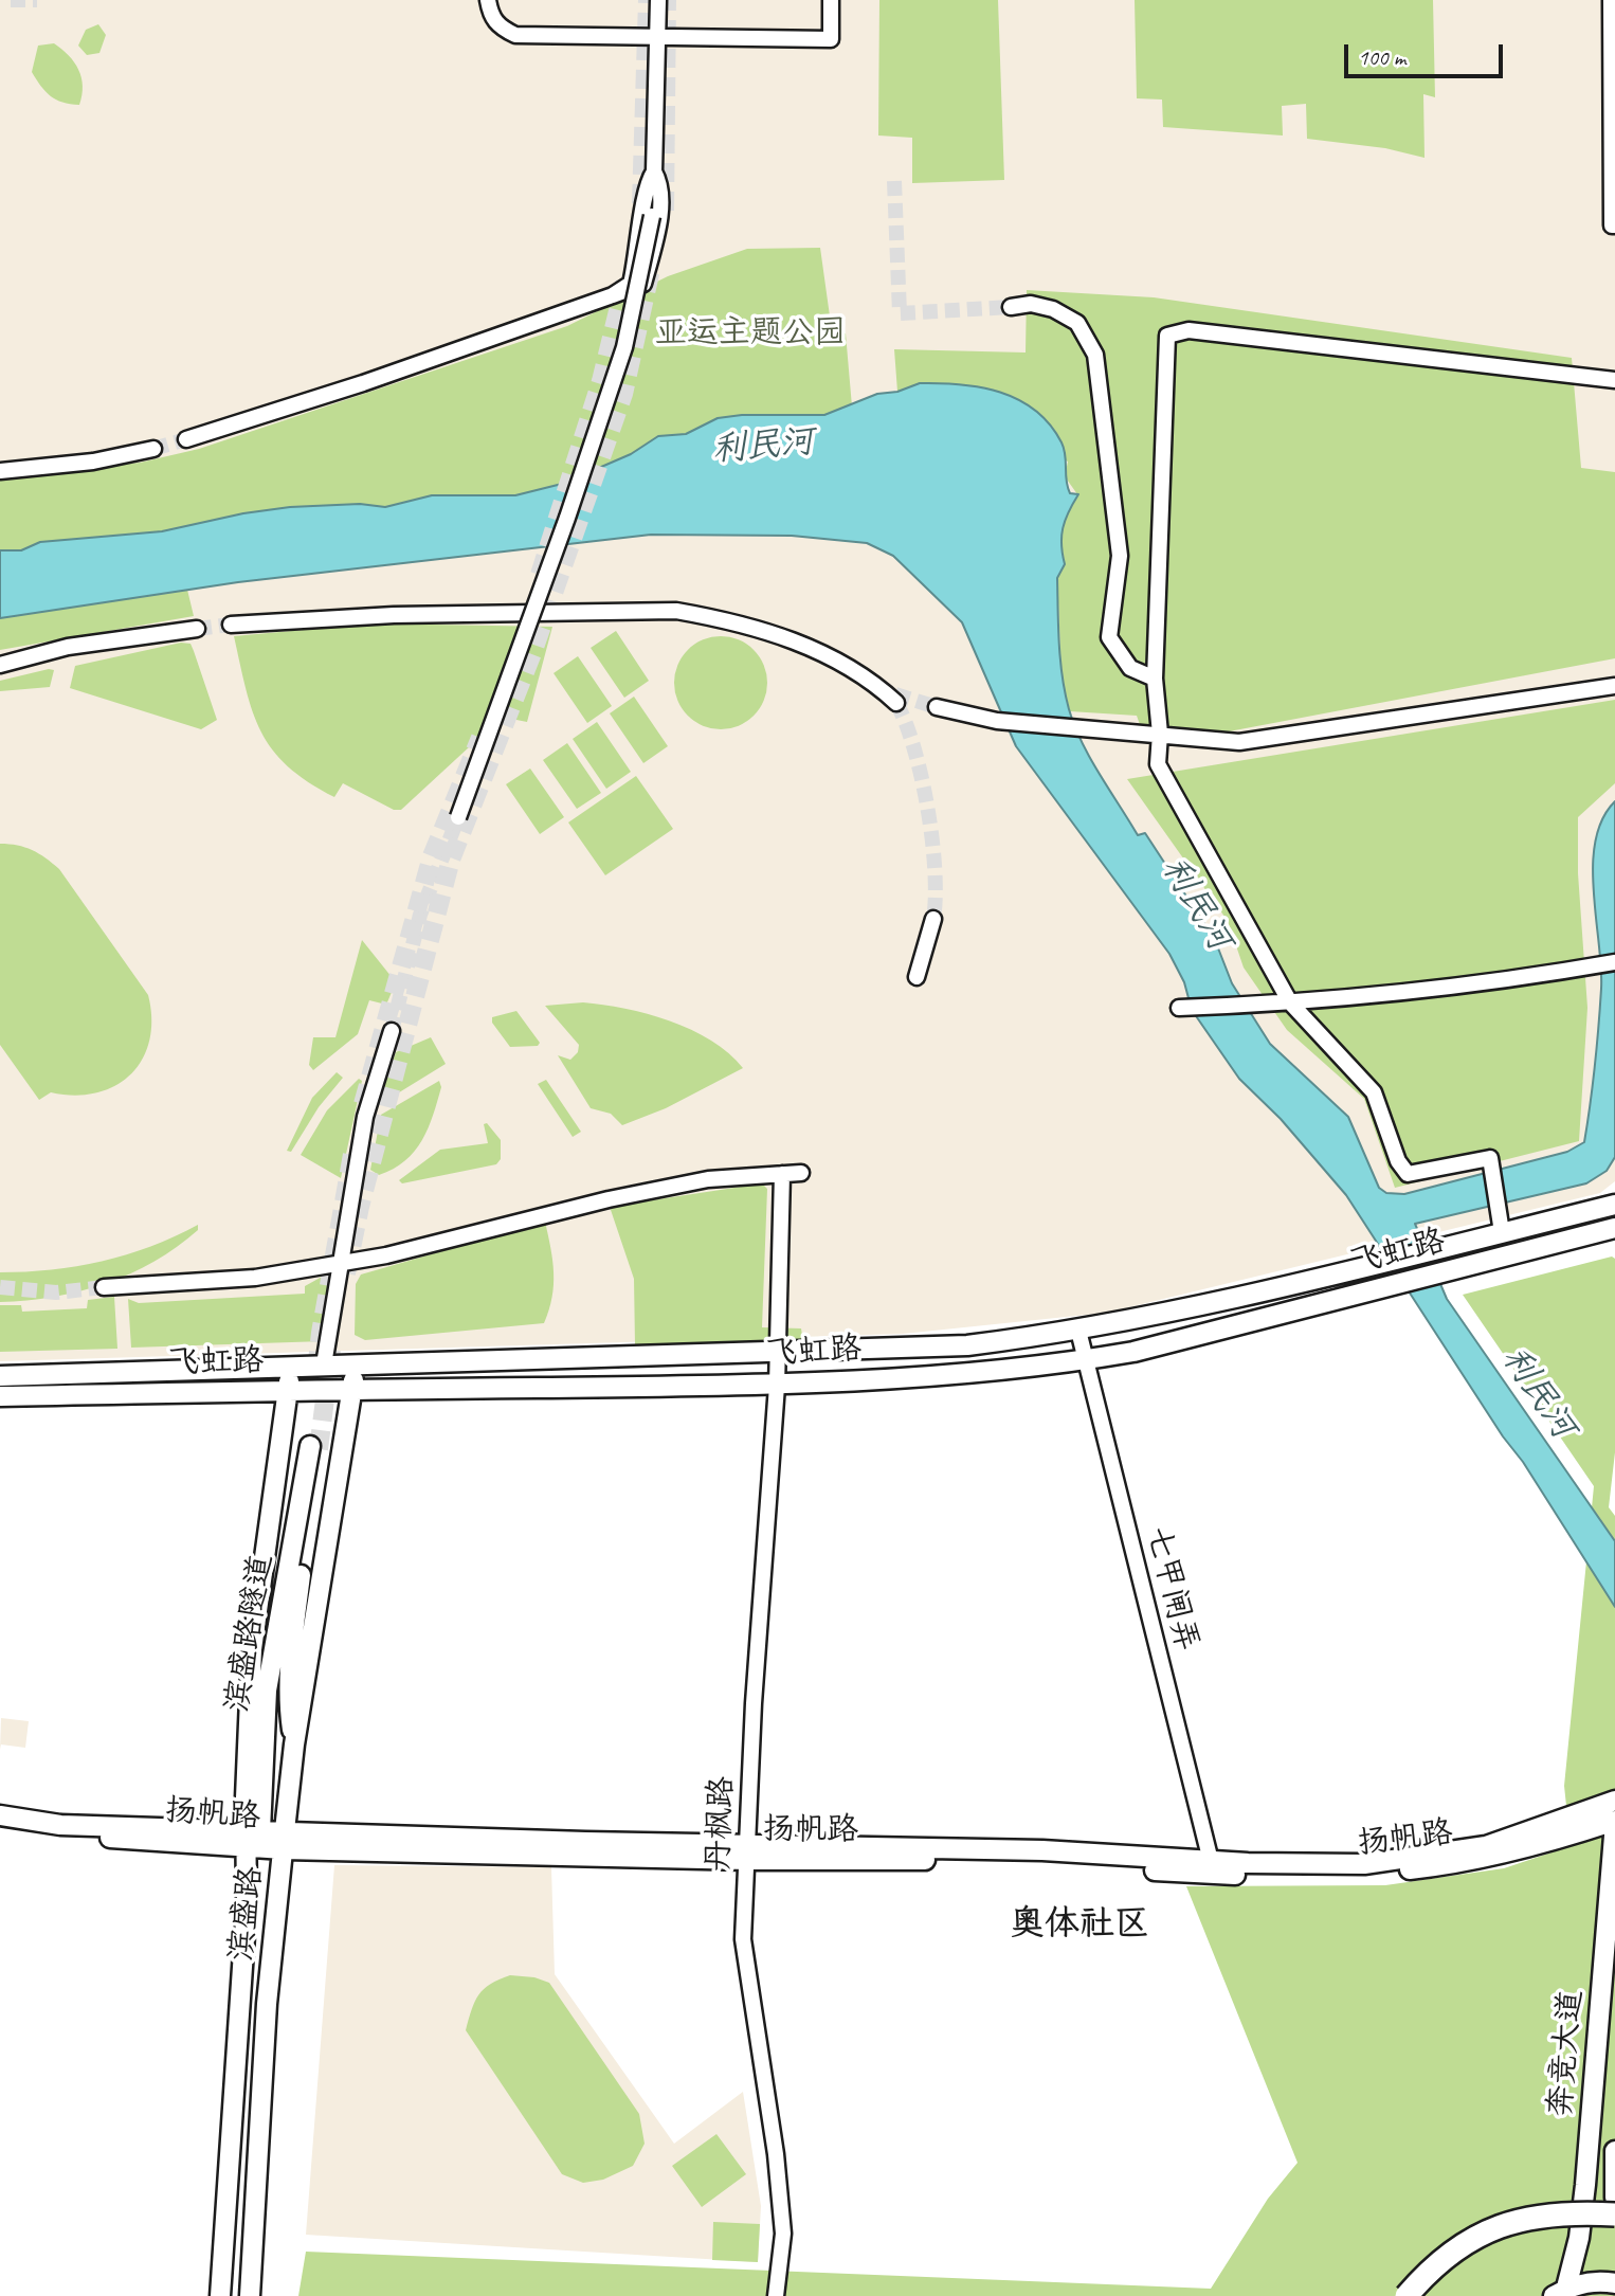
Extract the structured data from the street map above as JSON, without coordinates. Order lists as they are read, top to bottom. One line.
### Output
{"streets":{"main road":["飞虹路","滨盛路隧道","扬帆路","滨盛路","奔竞大道"],"street":["七甲闸弄","丹枫路"]},"crossings":[["飞虹路","七甲闸弄"],["飞虹路","丹枫路"],["飞虹路","滨盛路"],["滨盛路隧道","扬帆路"],["滨盛路隧道","滨盛路"],["扬帆路","丹枫路"],["扬帆路","滨盛路"],["扬帆路","奔竞大道"]],"districts":["奥体社区"],"water":["利民河"],"parks":["亚运主题公园"],"scale_bar":"100 m"}
